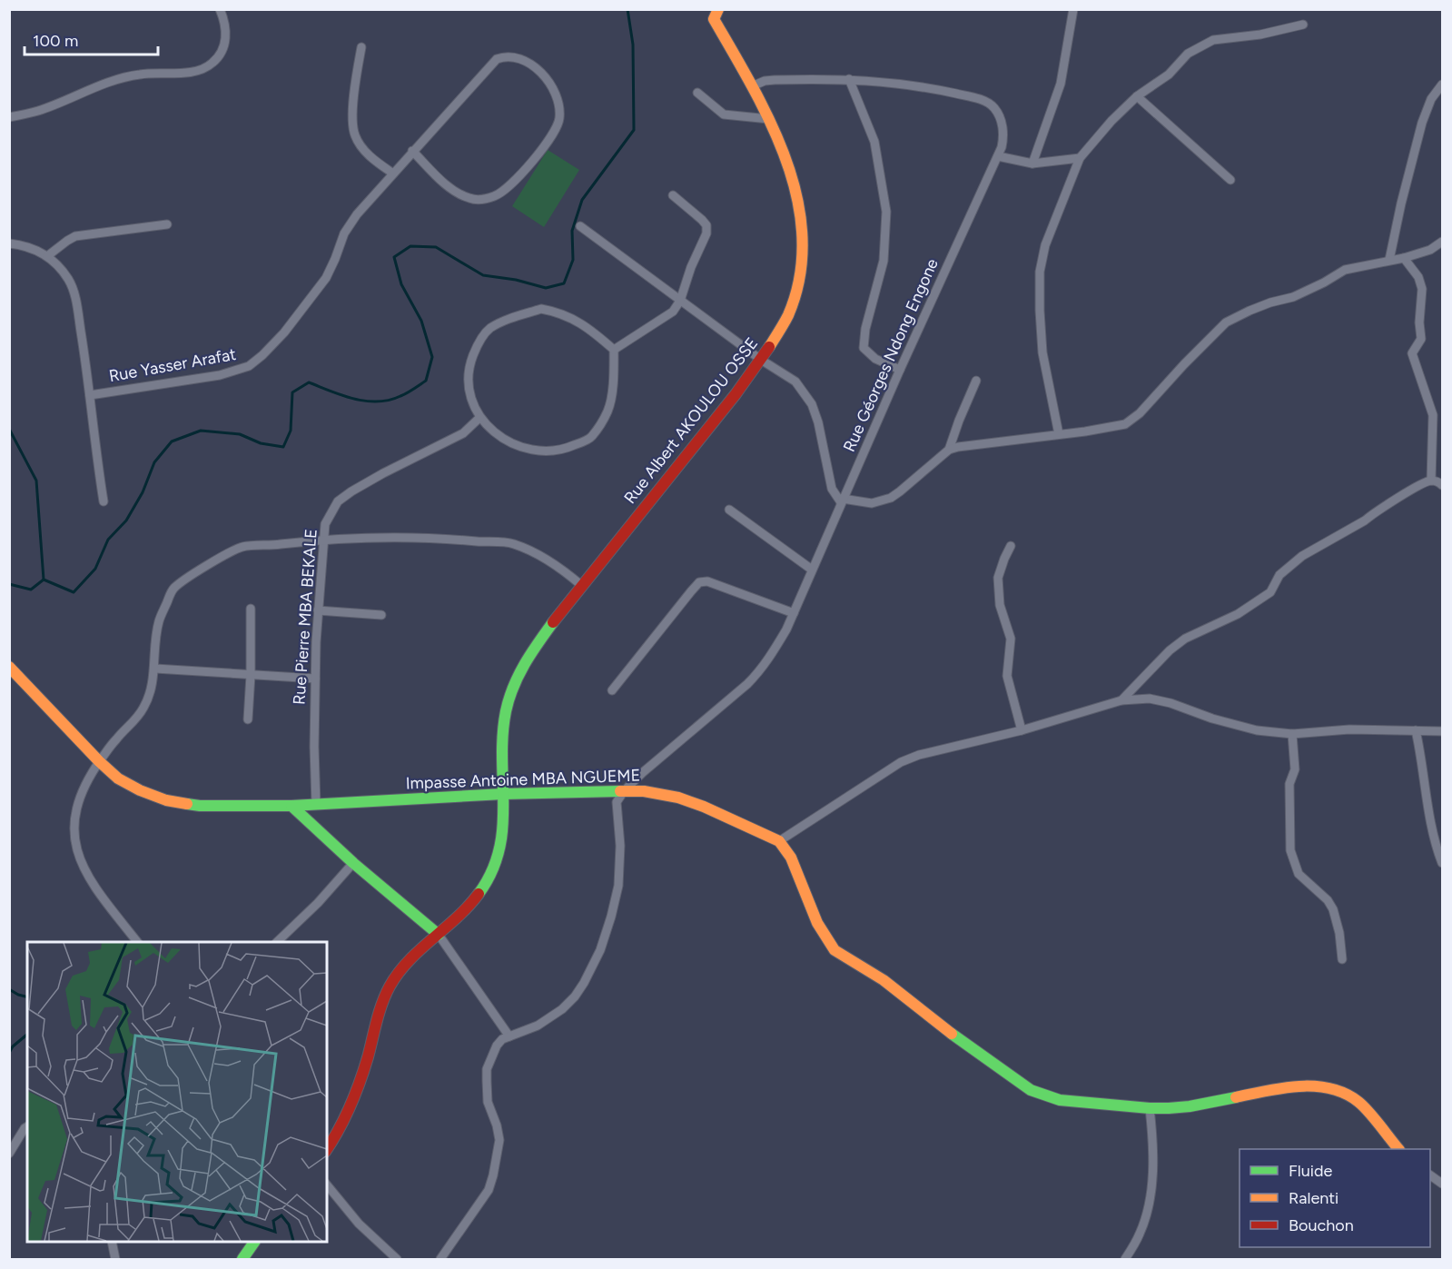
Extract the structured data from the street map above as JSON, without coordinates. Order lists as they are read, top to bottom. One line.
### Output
{"streets":{"street":["Rue Géorges Ndong Engone","Rue Yasser Arafat","Rue Albert AKOULOU OSSE","Rue Pierre MBA BEKALE","Impasse Antoine MBA NGUEME"]},"crossings":[["Rue Géorges Ndong Engone","Rue Albert AKOULOU OSSE"],["Rue Géorges Ndong Engone","Impasse Antoine MBA NGUEME"],["Rue Albert AKOULOU OSSE","Impasse Antoine MBA NGUEME"],["Rue Pierre MBA BEKALE","Impasse Antoine MBA NGUEME"]],"legend":["Fluide","Ralenti","Bouchon"],"scale_bar":"100 m"}
